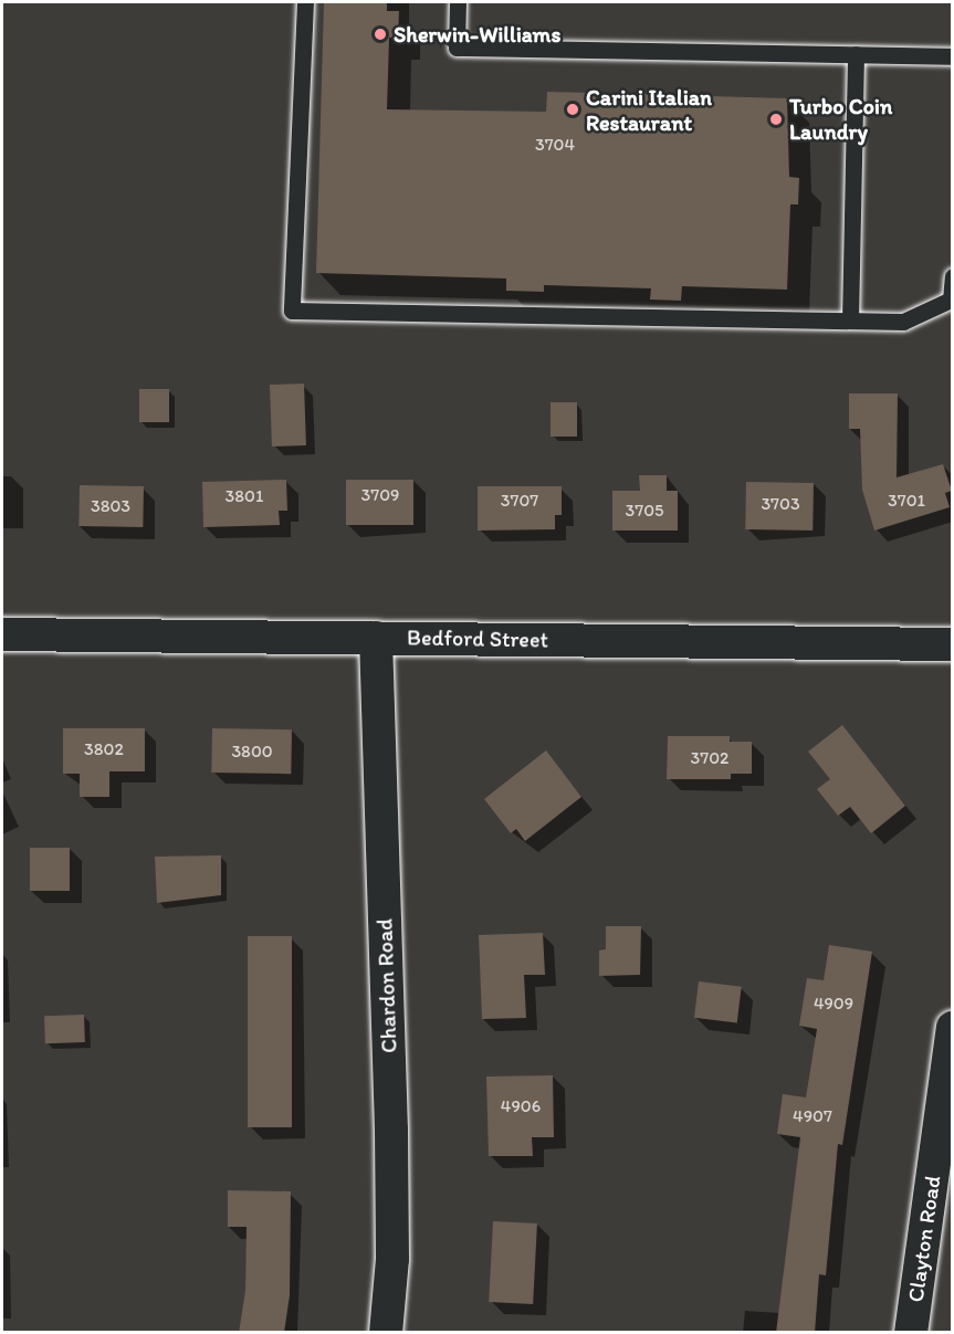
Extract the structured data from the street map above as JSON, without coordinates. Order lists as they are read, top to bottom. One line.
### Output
{"streets":{"street":["Bedford Street","Chardon Road","Clayton Road"]},"crossings":[["Bedford Street","Chardon Road"]],"places":["Sherwin-Williams","Carini Italian Restaurant","Turbo Coin Laundry"],"house_numbers":["3704","3709","3801","3707","3701","3703","3803","3705","3802","3800","3702","4909","4906","4907"]}
